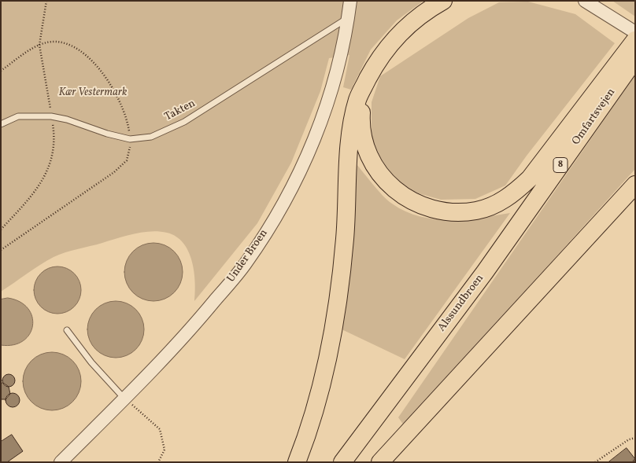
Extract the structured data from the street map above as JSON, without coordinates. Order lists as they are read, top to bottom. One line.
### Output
{"streets":{"highway":["Omfartsvejen","8","Alssundbroen"],"street":["Under Broen"],"lane":["Takten"]},"crossings":[["Takten","Under Broen"],["Omfartsvejen","Alssundbroen"]],"parks":["Kær Vestermark"]}
